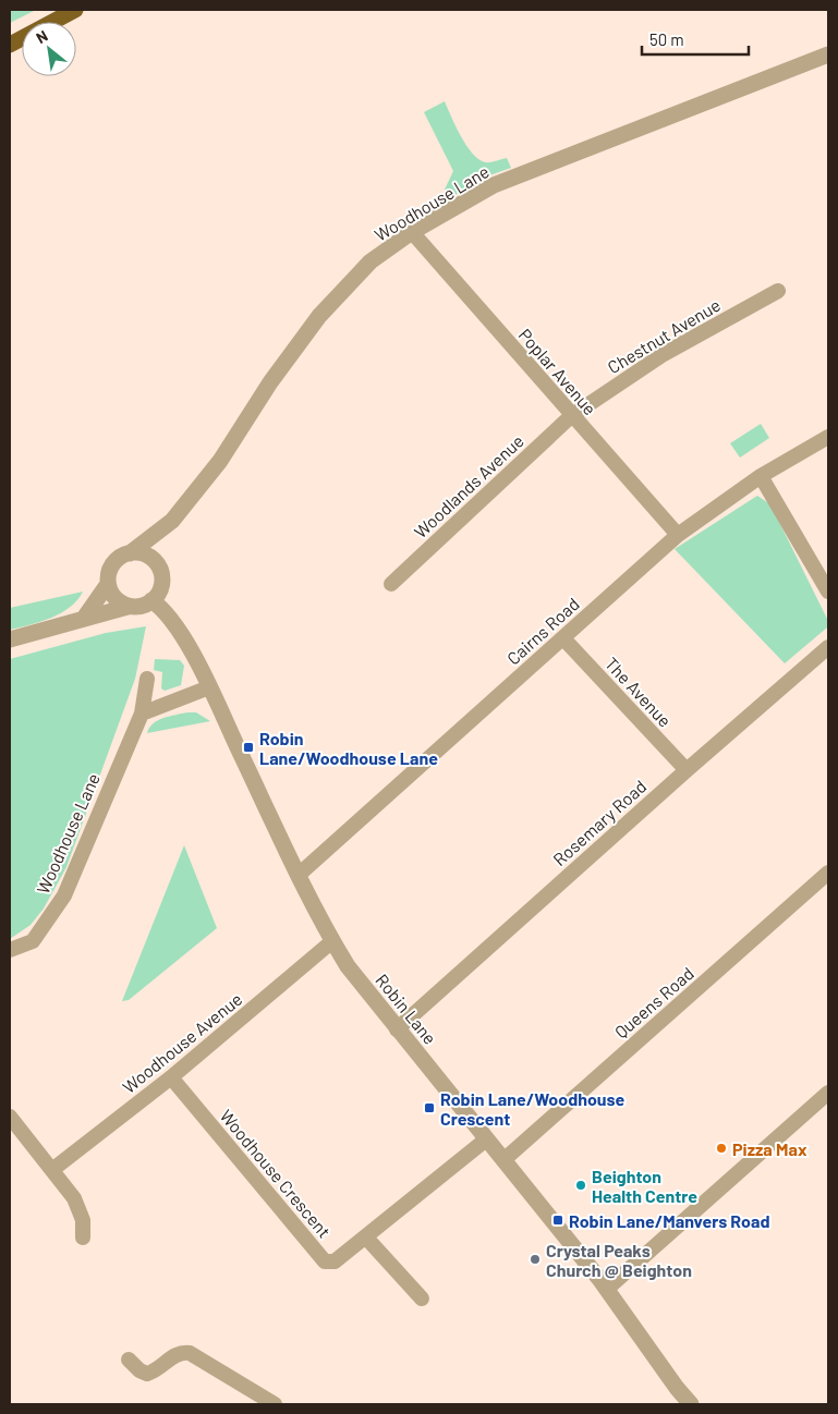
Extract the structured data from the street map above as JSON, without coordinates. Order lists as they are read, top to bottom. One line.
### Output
{"streets":{"street":["Woodhouse Lane","Chestnut Avenue","Poplar Avenue","Woodlands Avenue","Cairns Road","The Avenue","Rosemary Road","Queens Road","Robin Lane","Woodhouse Avenue","Woodhouse Crescent"]},"crossings":[["Woodhouse Lane","Poplar Avenue"],["Woodhouse Lane","Robin Lane"],["Chestnut Avenue","Poplar Avenue"],["Chestnut Avenue","Woodlands Avenue"],["Poplar Avenue","Woodlands Avenue"],["Poplar Avenue","Cairns Road"],["Cairns Road","The Avenue"],["Cairns Road","Robin Lane"],["The Avenue","Rosemary Road"],["Rosemary Road","Robin Lane"],["Queens Road","Robin Lane"],["Robin Lane","Woodhouse Avenue"],["Robin Lane","Woodhouse Crescent"],["Woodhouse Avenue","Woodhouse Crescent"]],"places":{"transit":["Robin Lane/Woodhouse Lane","Robin Lane/Woodhouse Crescent","Robin Lane/Manvers Road"],"other":["Pizza Max","Beighton Health Centre","Crystal Peaks Church @ Beighton"]},"scale_bar":"50 m","north":"top left"}
